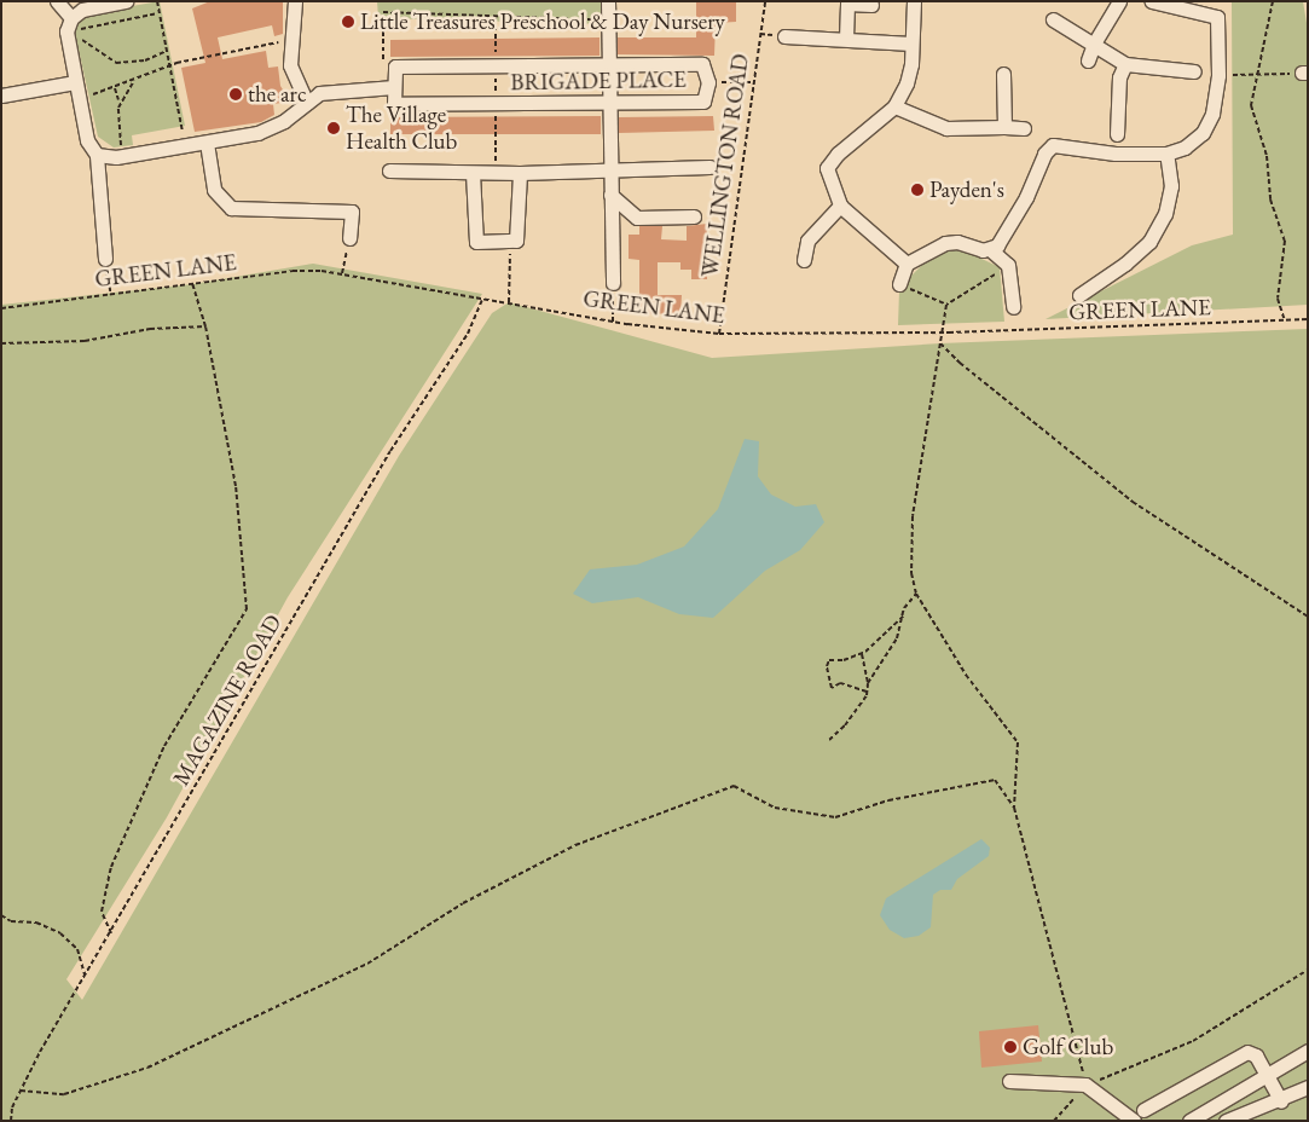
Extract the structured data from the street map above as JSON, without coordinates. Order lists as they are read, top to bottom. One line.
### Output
{"streets":{"street":["BRIGADE PLACE"],"path":["WELLINGTON ROAD","GREEN LANE","MAGAZINE ROAD"]},"crossings":[["WELLINGTON ROAD","GREEN LANE"],["GREEN LANE","MAGAZINE ROAD"]],"places":["Little Treasures Preschool & Day Nursery","the arc","The Village Health Club","Payden's","Golf Club"]}
